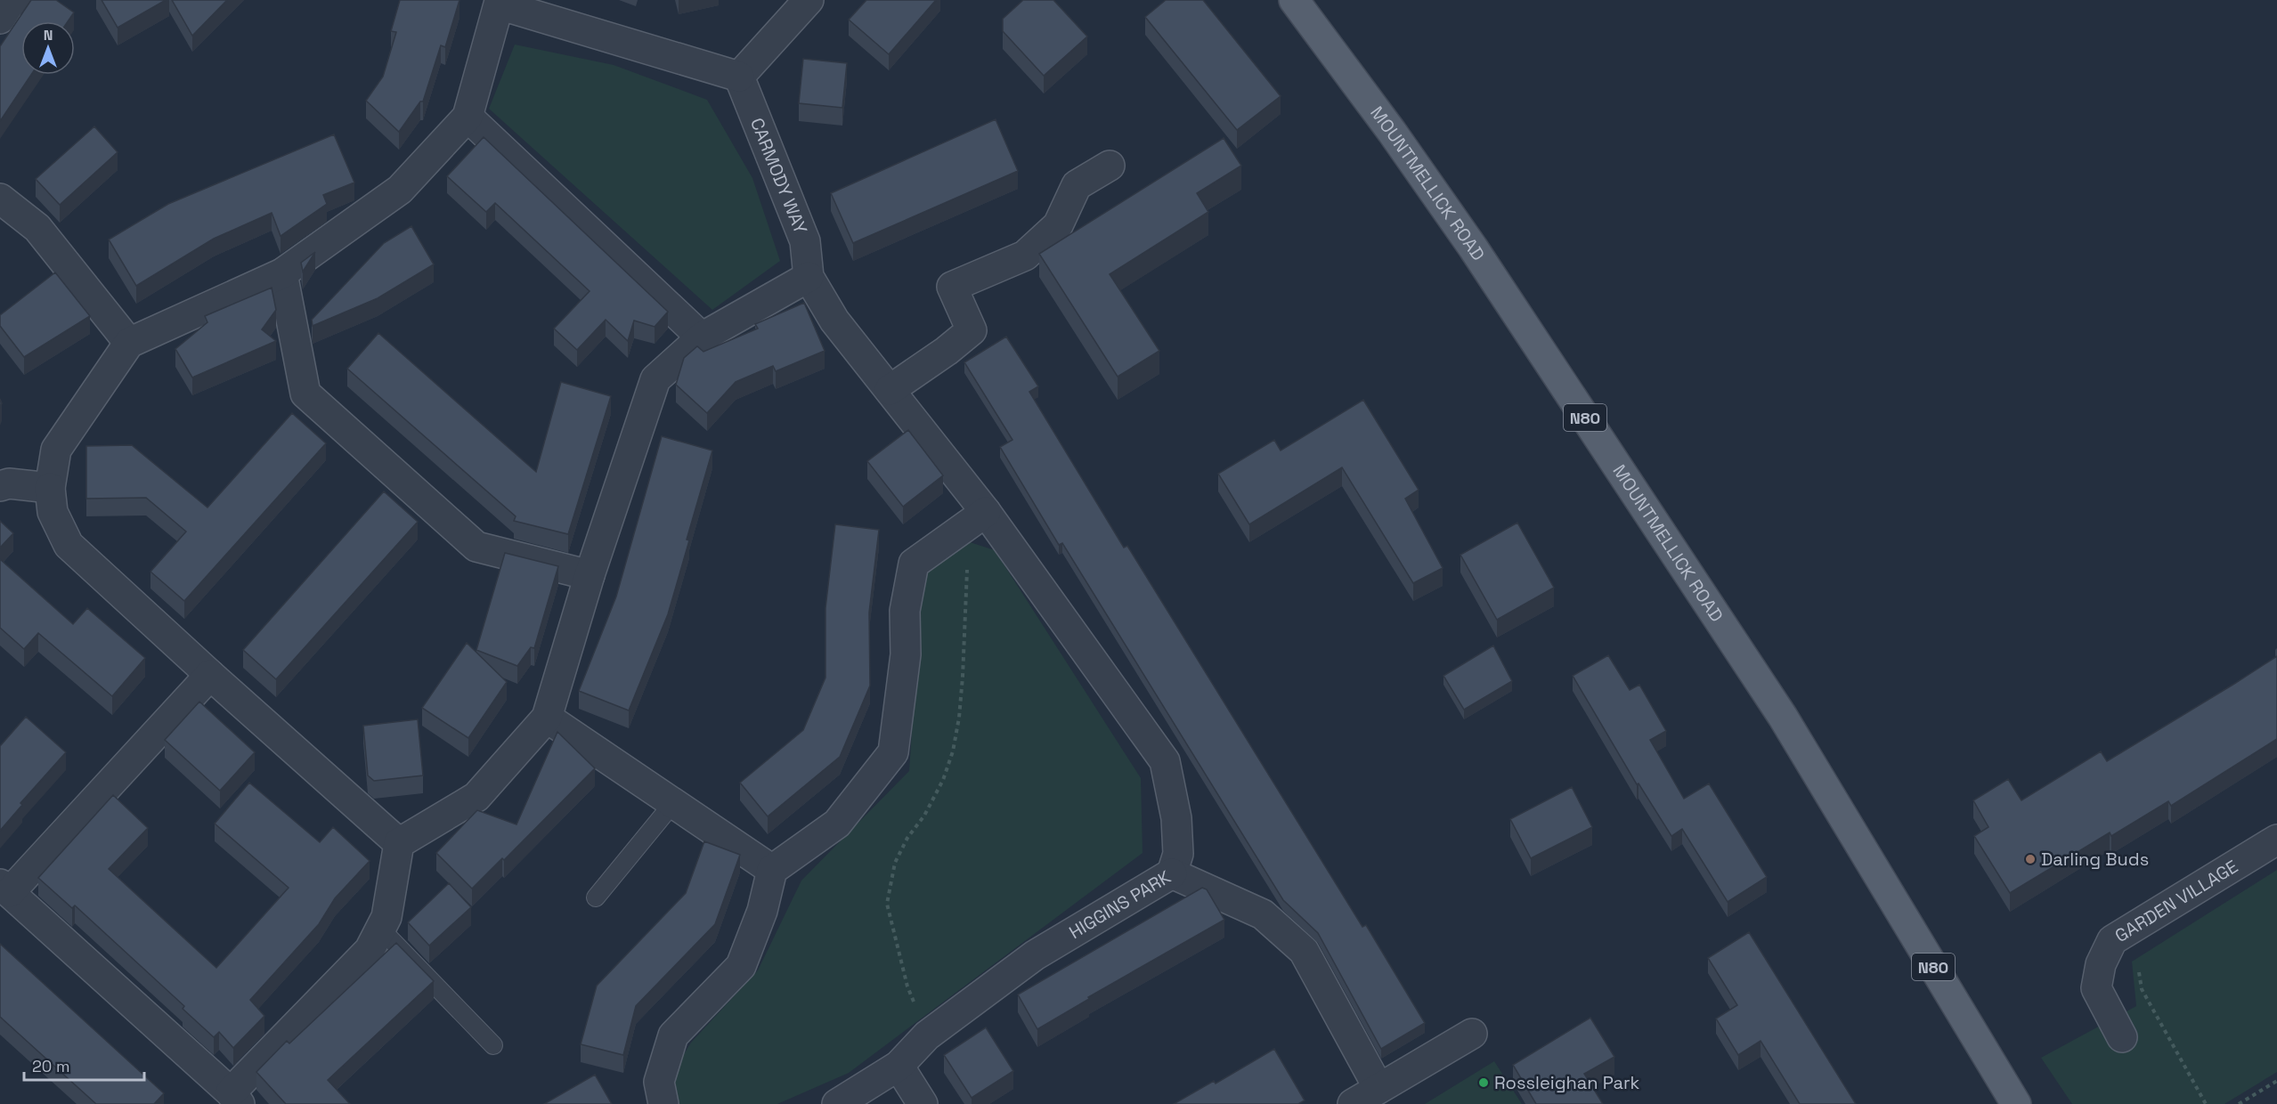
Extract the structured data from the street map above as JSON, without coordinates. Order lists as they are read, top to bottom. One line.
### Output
{"streets":{"main road":["MOUNTMELLICK ROAD","N80"],"street":["CARMODY WAY","GARDEN VILLAGE","HIGGINS PARK"]},"places":["Darling Buds","Rossleighan Park"],"scale_bar":"20 m","north":"top"}
